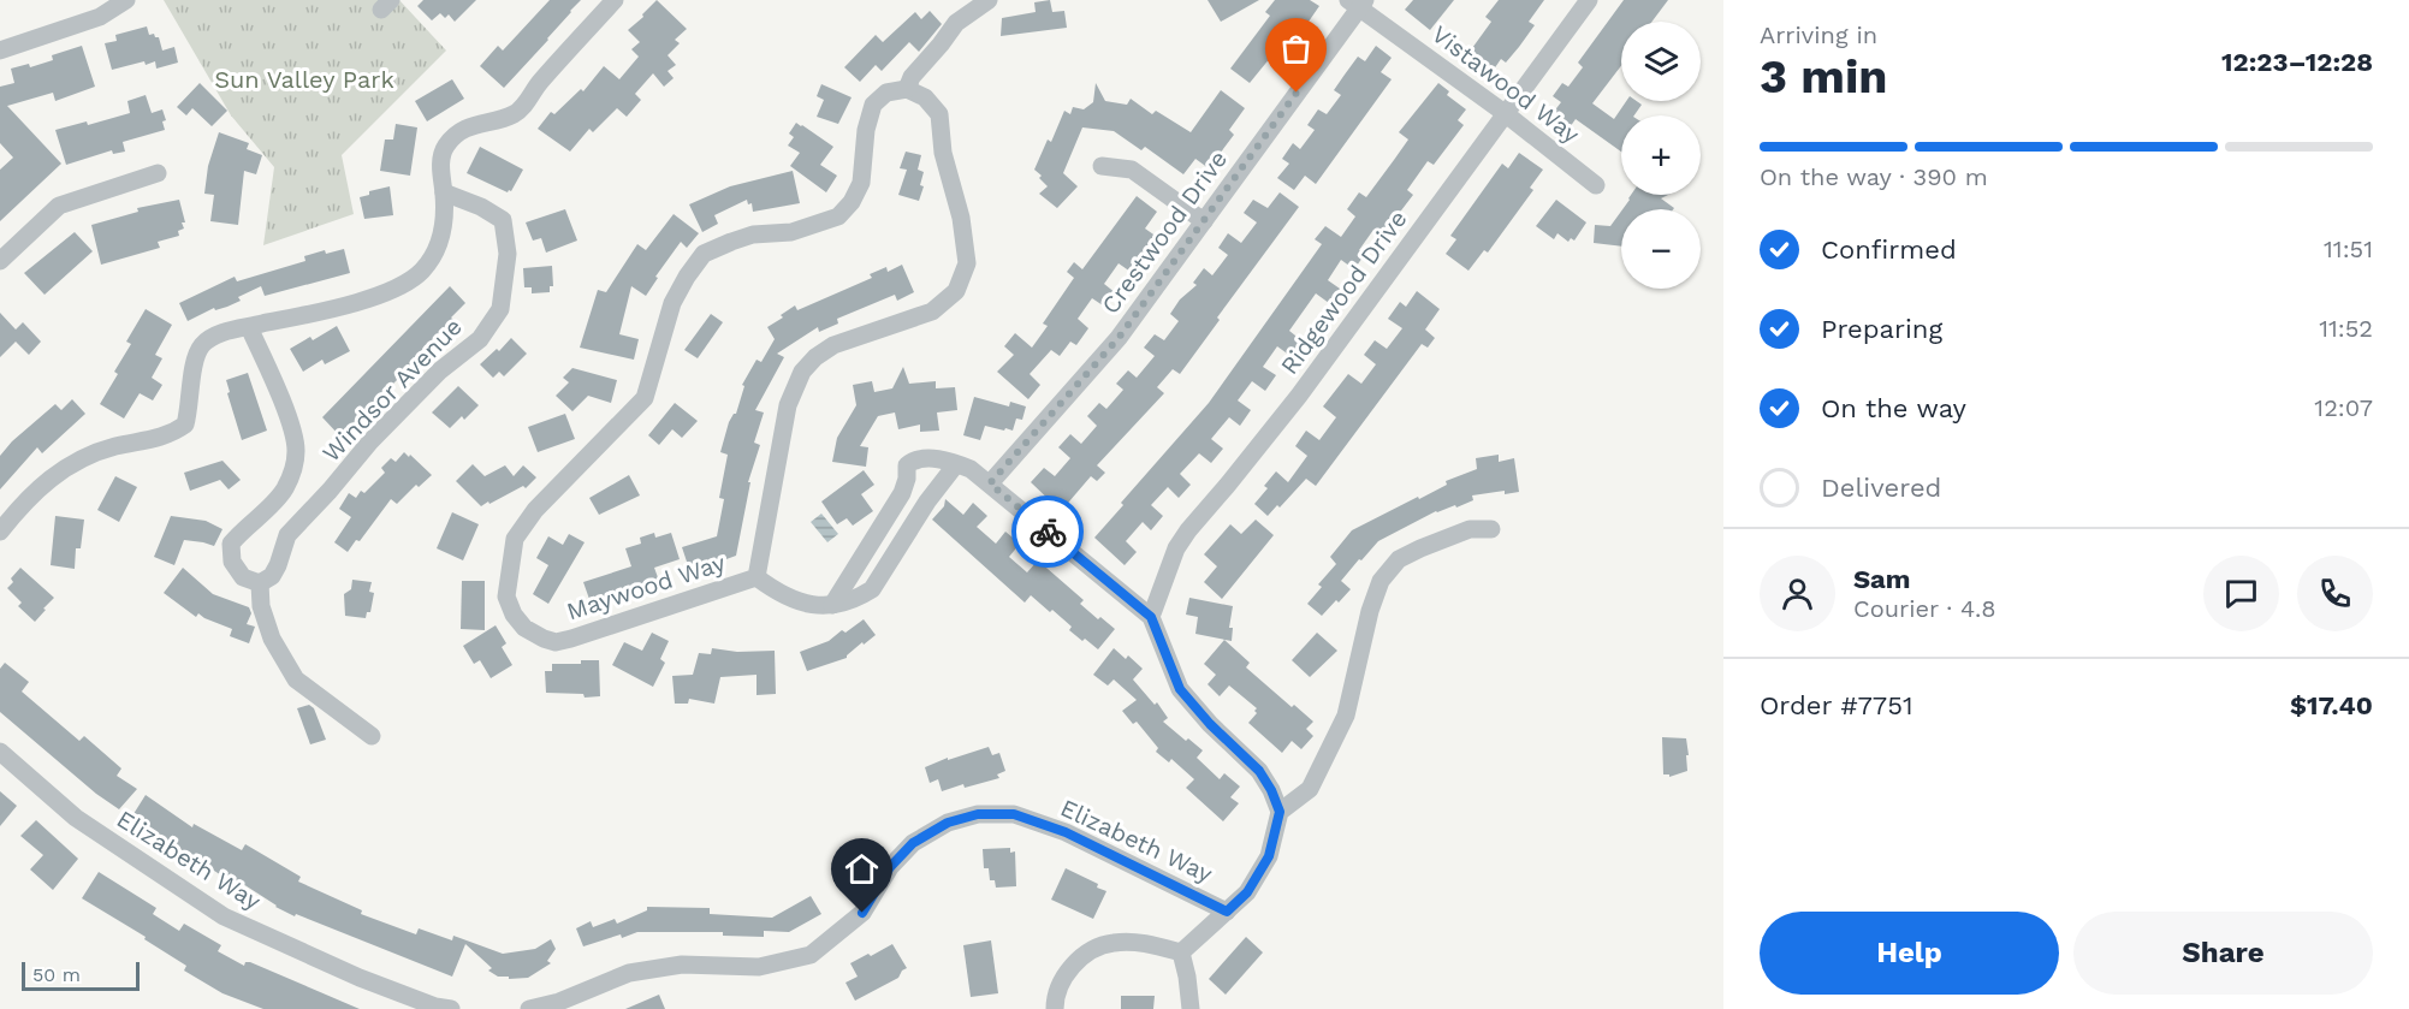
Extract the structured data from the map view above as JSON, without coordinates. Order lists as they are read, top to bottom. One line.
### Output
{"streets":{"street":["Vistawood Way","Crestwood Drive","Ridgewood Drive","Windsor Avenue","Maywood Way","Elizabeth Way"]},"crossings":[["Vistawood Way","Crestwood Drive"],["Vistawood Way","Ridgewood Drive"]],"parks":["Sun Valley Park"],"scale_bar":"50 m","page":{"heading":["3 min","Arriving in","12:23–12:28"],"panel":["Sam","Courier · 4.8","Order #7751","$17.40"],"map_buttons":["+","−"],"bar":"On the way · 390 m","list":[["Confirmed","11:51"],["Preparing","11:52"],["On the way","12:07"],"Delivered"],"buttons":["Help","Share"],"scale":"50 m"}}
